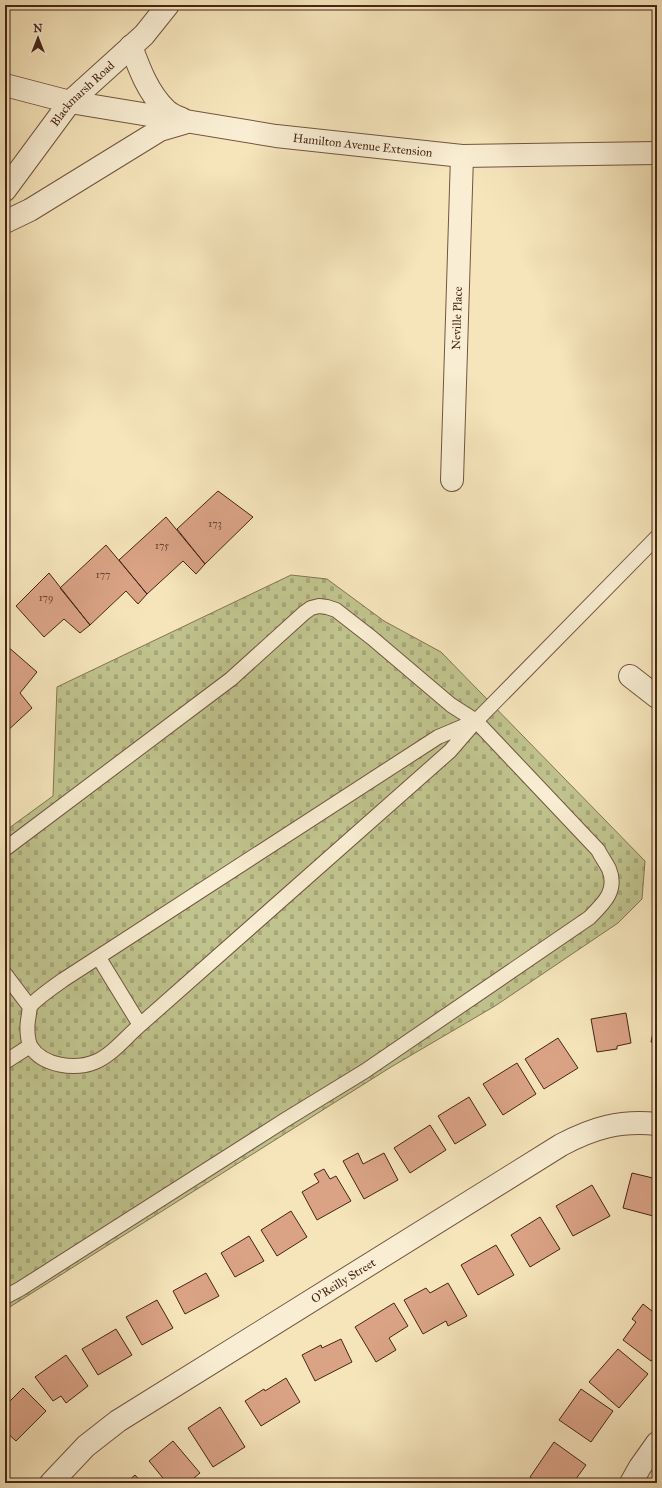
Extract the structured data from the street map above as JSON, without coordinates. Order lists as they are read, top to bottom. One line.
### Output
{"streets":{"street":["Blackmarsh Road","Hamilton Avenue Extension","Neville Place","O'Reilly Street"]},"crossings":[["Blackmarsh Road","Hamilton Avenue Extension"],["Hamilton Avenue Extension","Neville Place"]],"house_numbers":["173","175","177","179"],"north":"top"}
